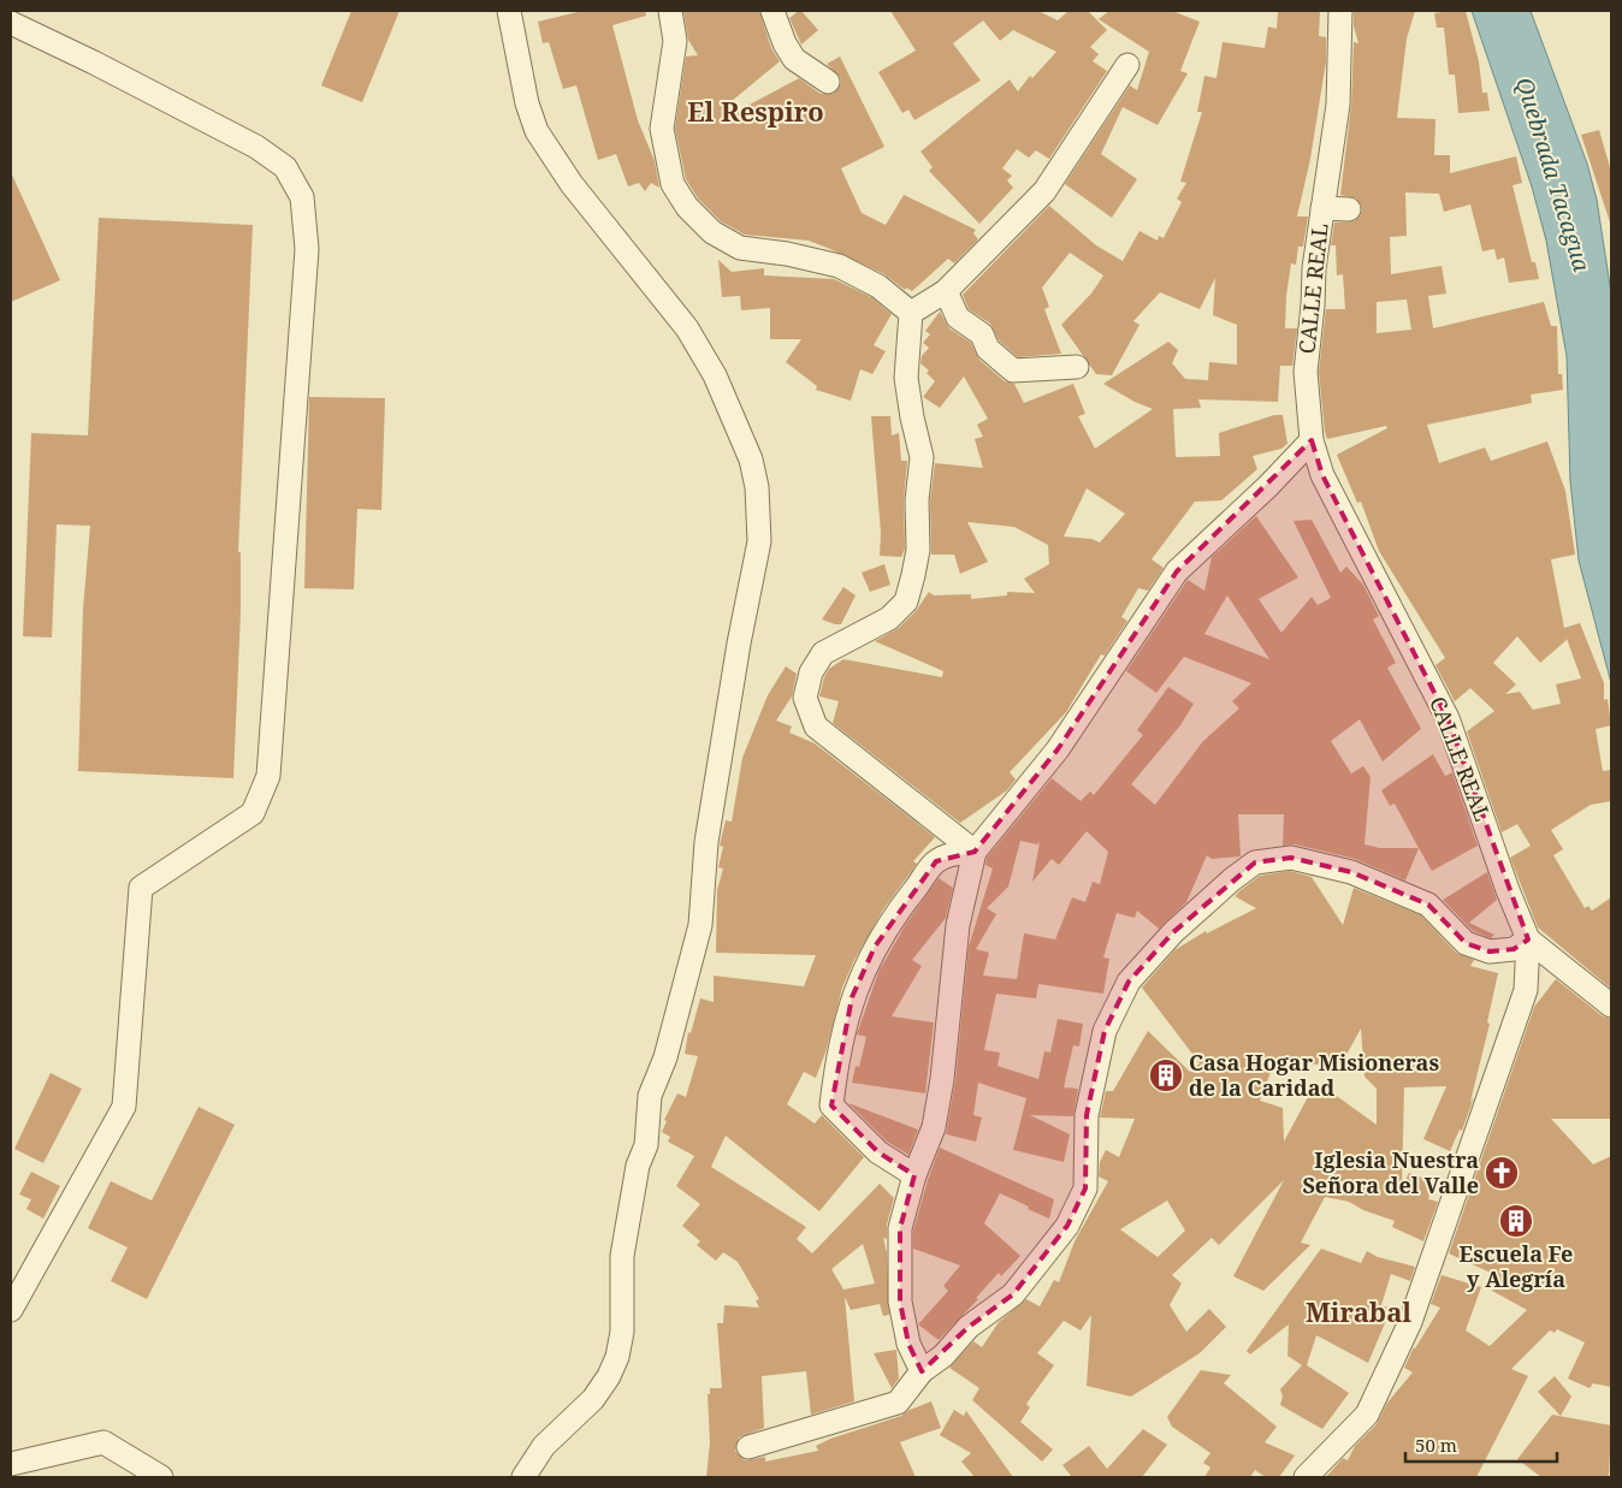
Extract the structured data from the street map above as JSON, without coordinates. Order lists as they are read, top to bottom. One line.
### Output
{"streets":{"street":["CALLE REAL"]},"districts":["El Respiro","Mirabal"],"water":["Quebrada Tacagua"],"places":{"building":["Casa Hogar Misioneras de la Caridad","Escuela Fe y Alegría"],"church":["Iglesia Nuestra Señora del Valle"]},"scale_bar":"50 m"}
